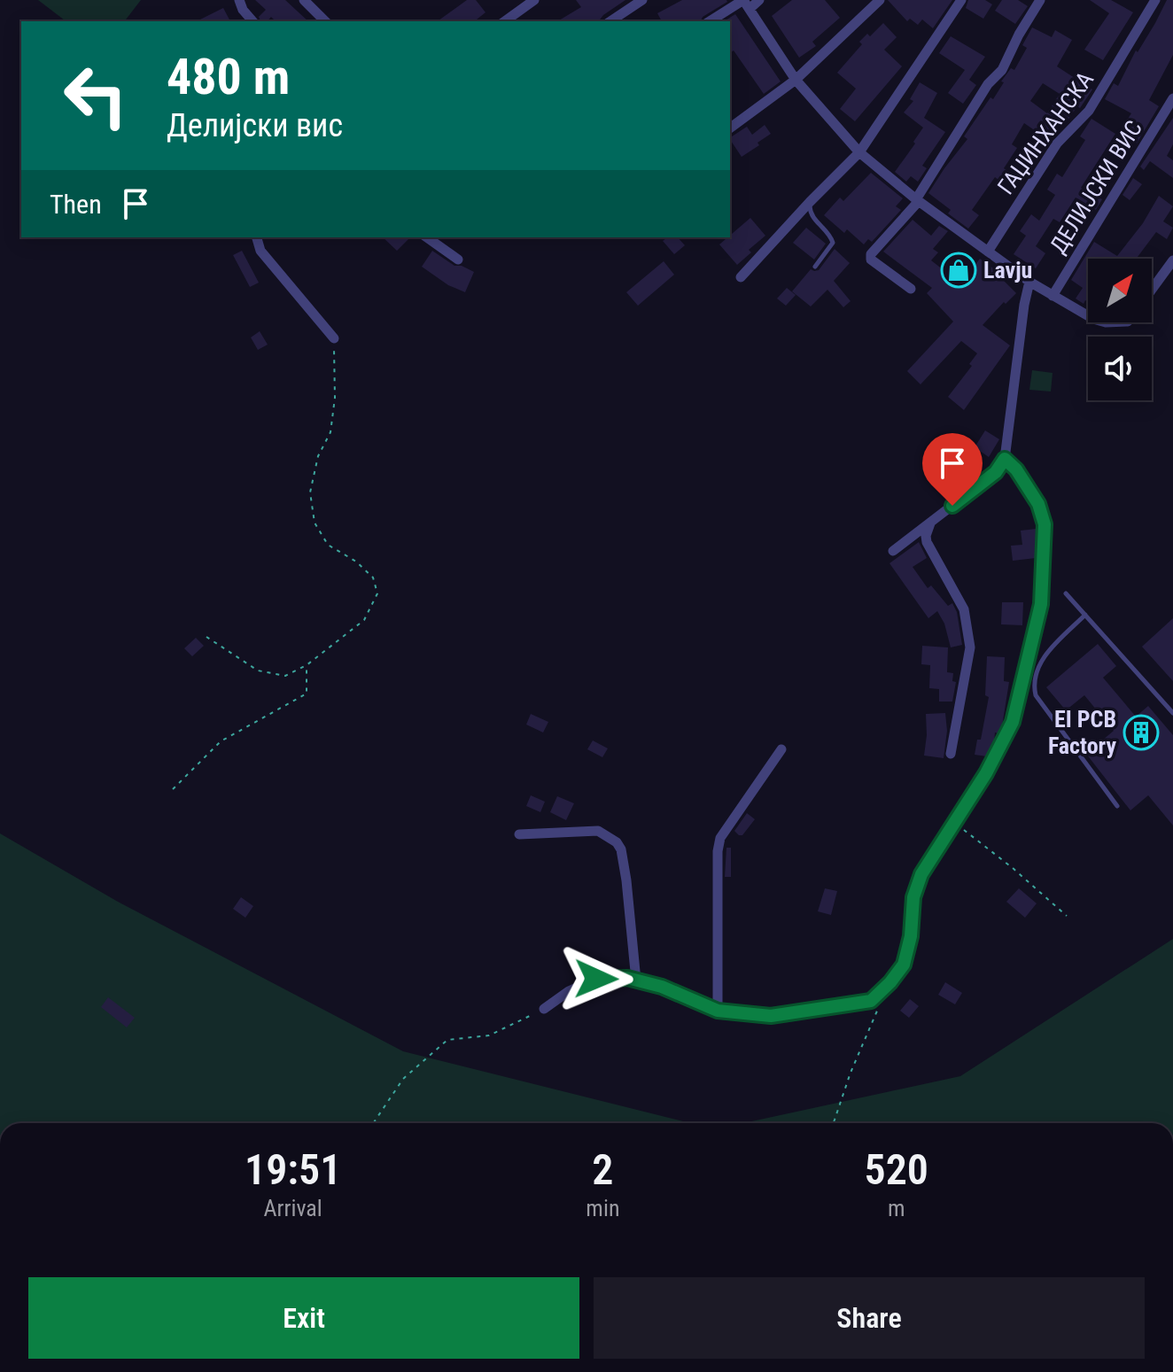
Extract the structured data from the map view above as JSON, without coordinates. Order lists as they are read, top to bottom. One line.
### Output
{"streets":{"street":["ГАЏИНХАНСКА","ДЕЛИЈСКИ ВИС"]},"places":{"shop":["Lavju"],"building":["EI PCB Factory"]},"north":"top right","page":{"turn":["480 m","Делијски вис"],"then":"Then","eta":["19:51","Arrival","2","min","520","m"],"buttons":["Exit","Share"]}}
